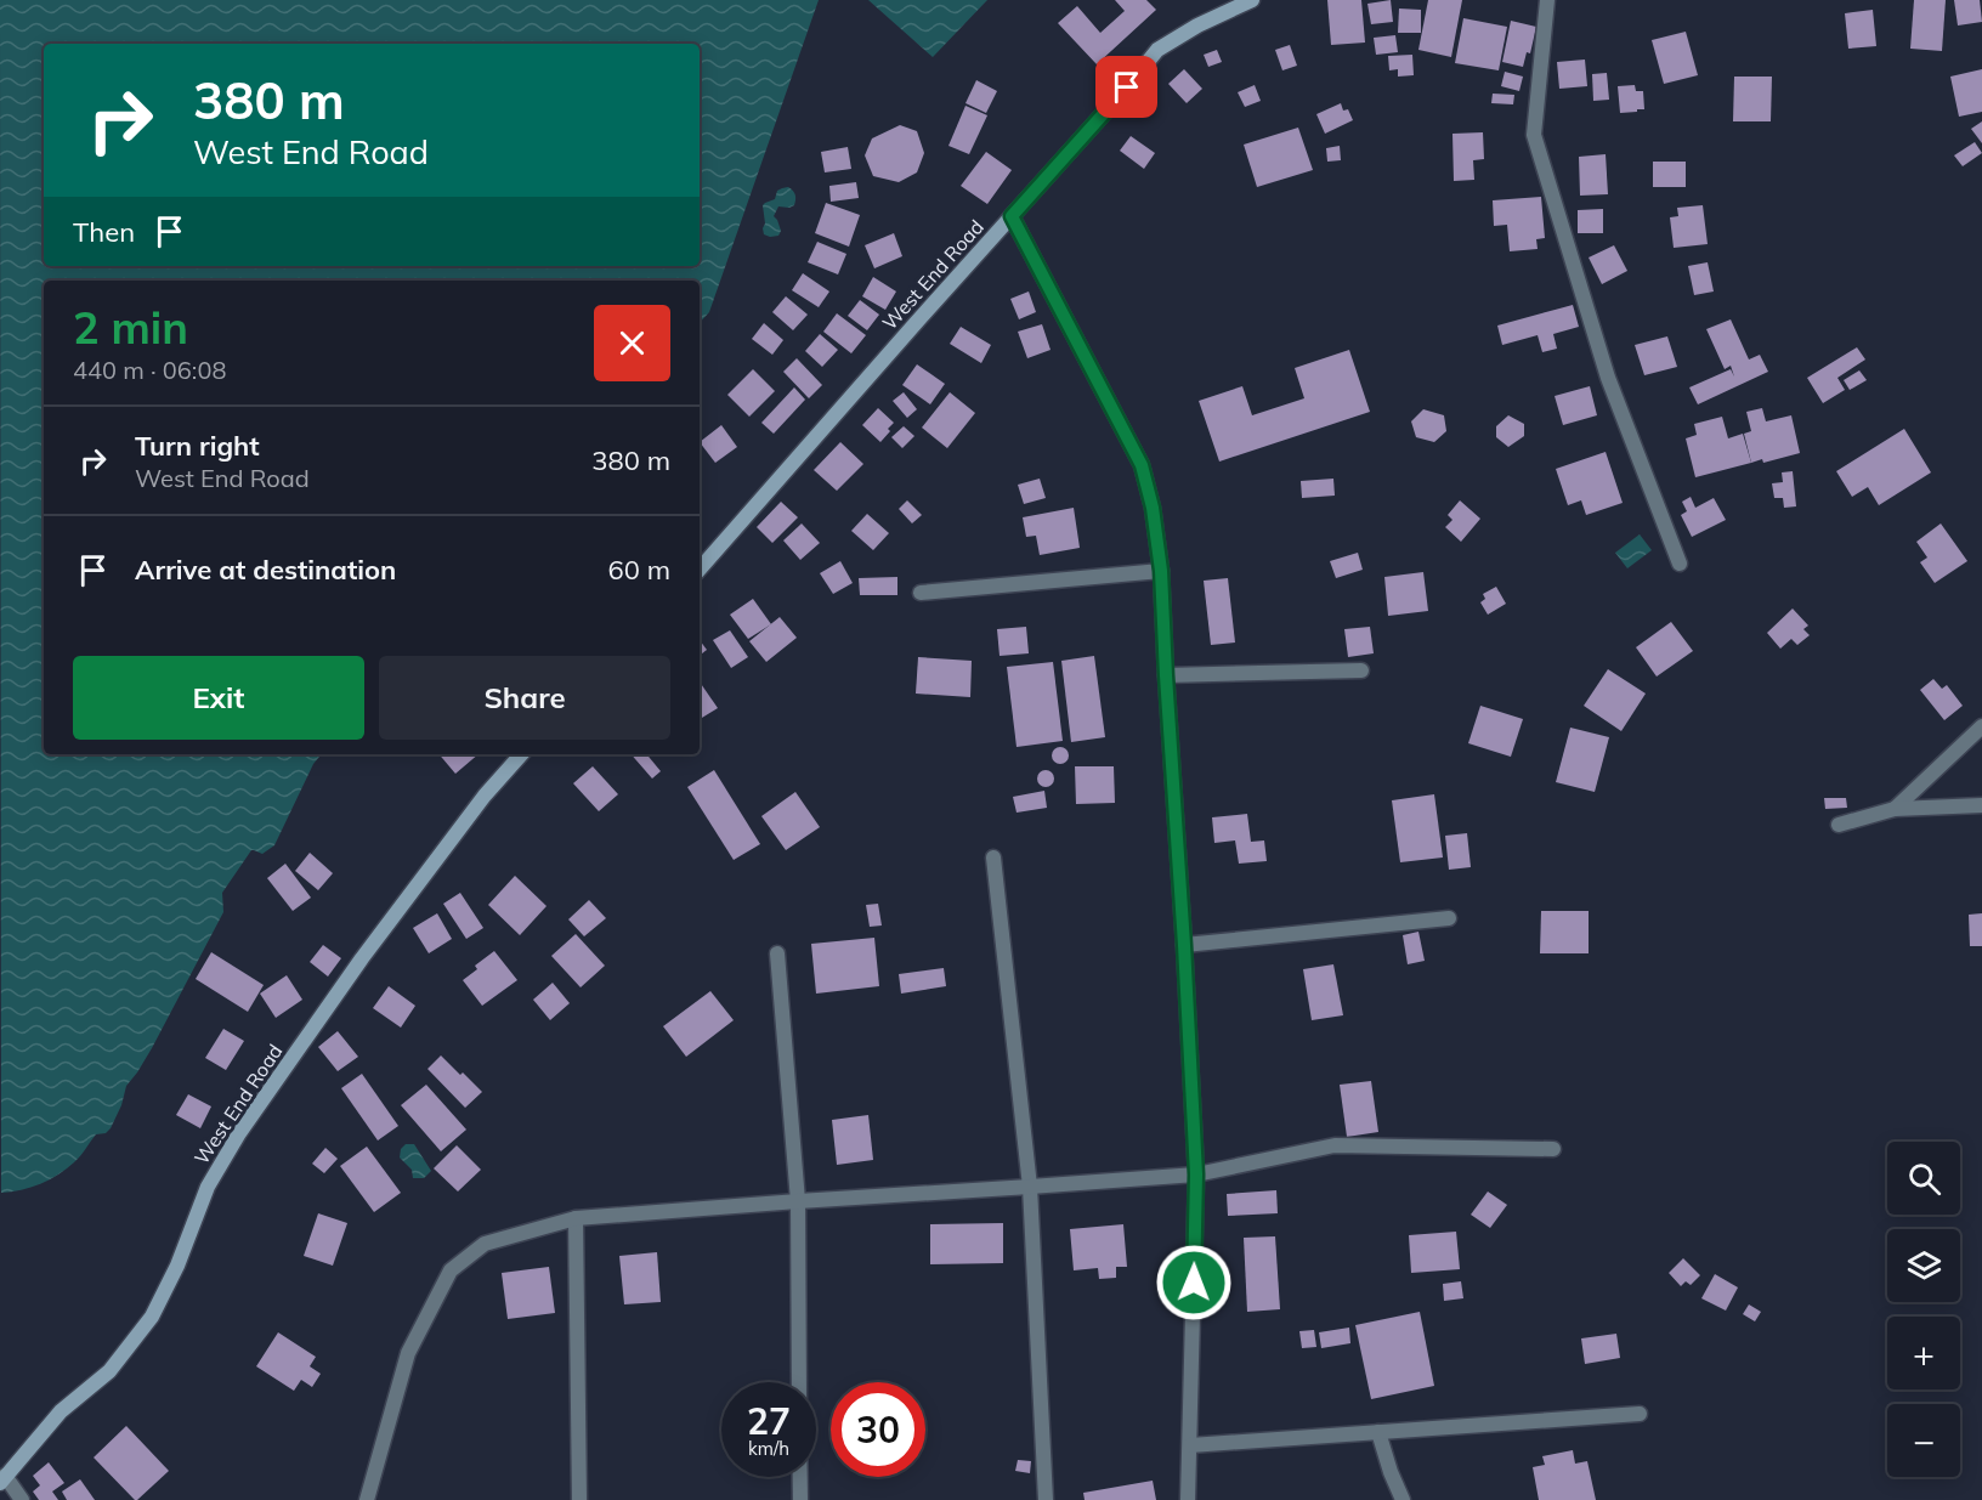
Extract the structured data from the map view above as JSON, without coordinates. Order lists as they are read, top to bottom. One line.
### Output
{"streets":{"main road":["West End Road"]},"page":{"turn":["380 m","West End Road"],"then":"Then","heading":["2 min","440 m · 06:08"],"list":[{"name":"Turn right","note":"West End Road","value":"380 m"},{"name":"Arrive at destination","value":"60 m"}],"buttons":["Exit","Share"],"map_buttons":["+","−"],"speed":"27 km/h","limit":"30"}}
